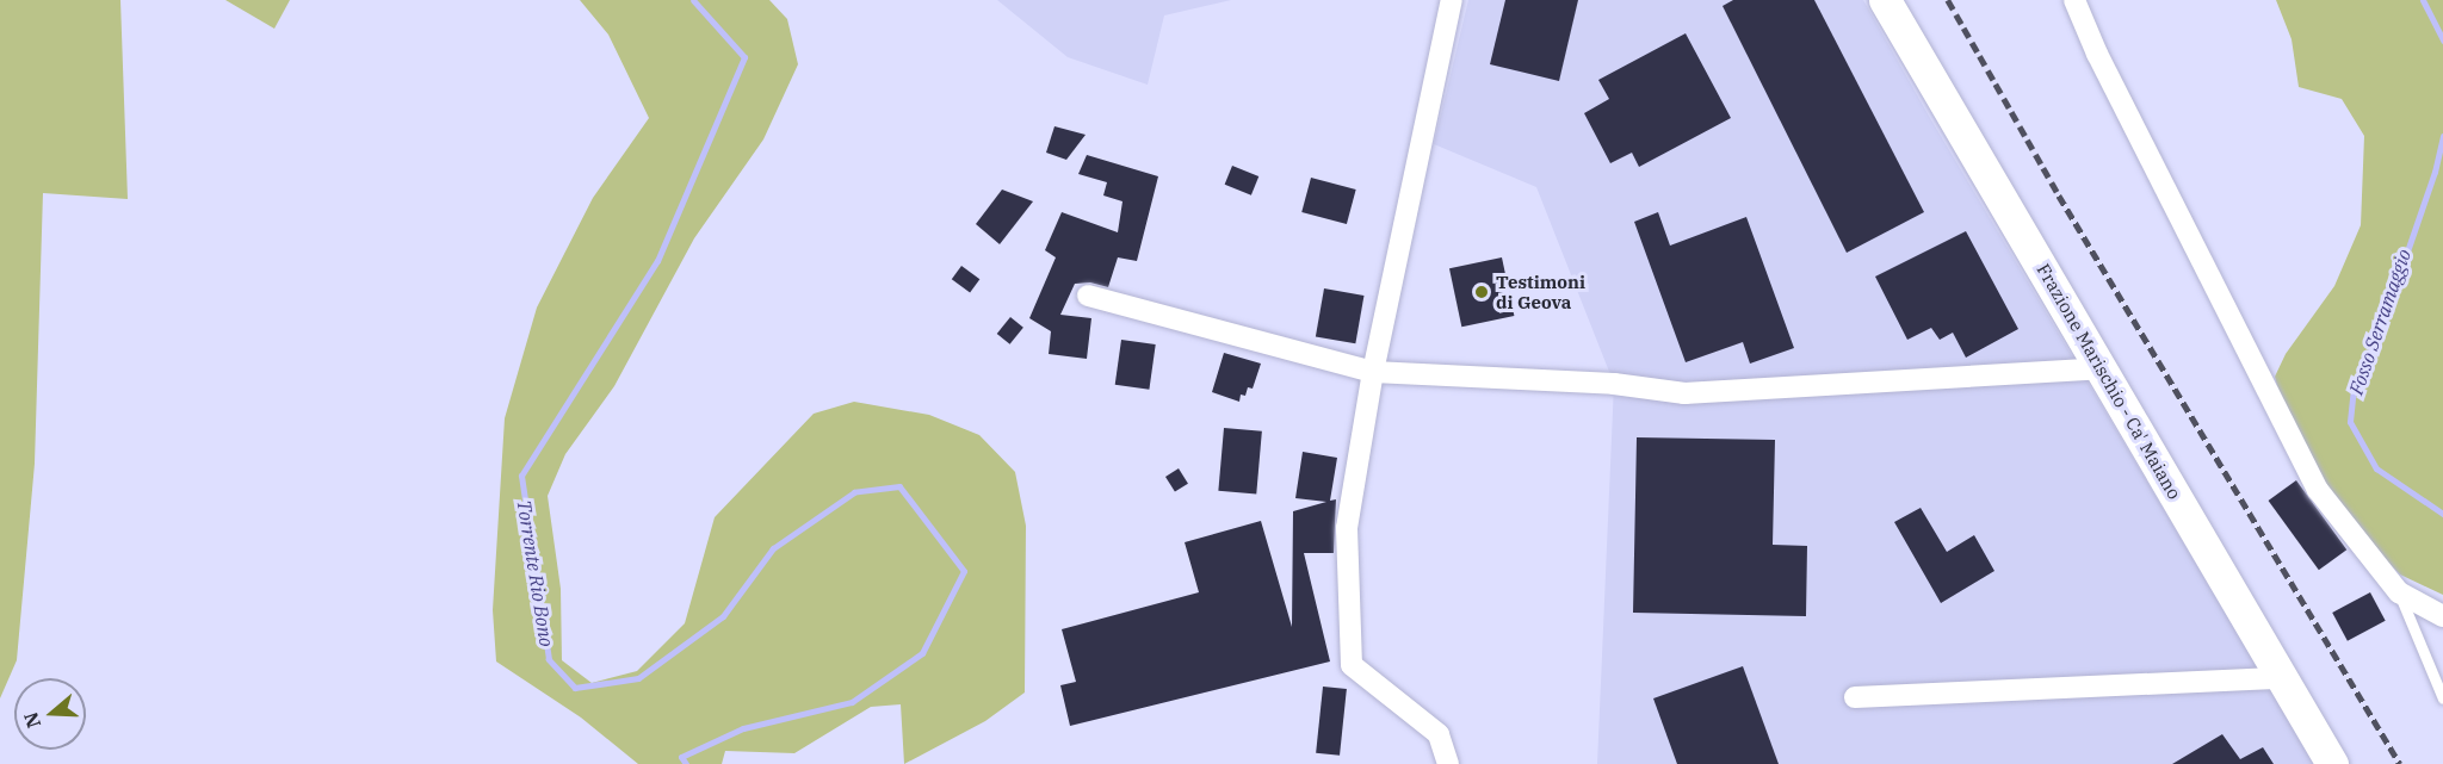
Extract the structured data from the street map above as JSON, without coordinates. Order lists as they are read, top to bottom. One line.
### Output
{"streets":{"main road":["Frazione Marischio - Ca' Maiano"]},"water":["Fosso Serramaggio","Torrente Rio Bono"],"places":["Testimoni di Geova"],"north":"left"}
